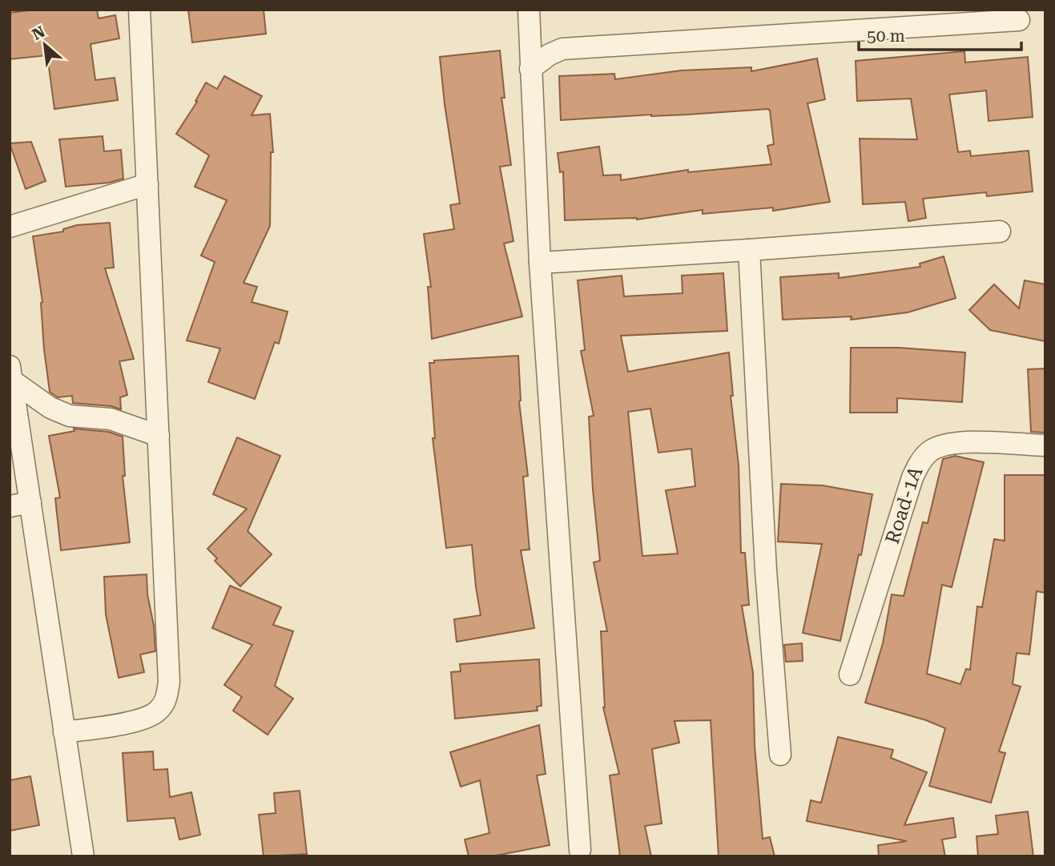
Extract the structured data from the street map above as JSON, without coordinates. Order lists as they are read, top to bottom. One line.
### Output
{"streets":{"street":["Road-1A"]},"scale_bar":"50 m","north":"top left"}
